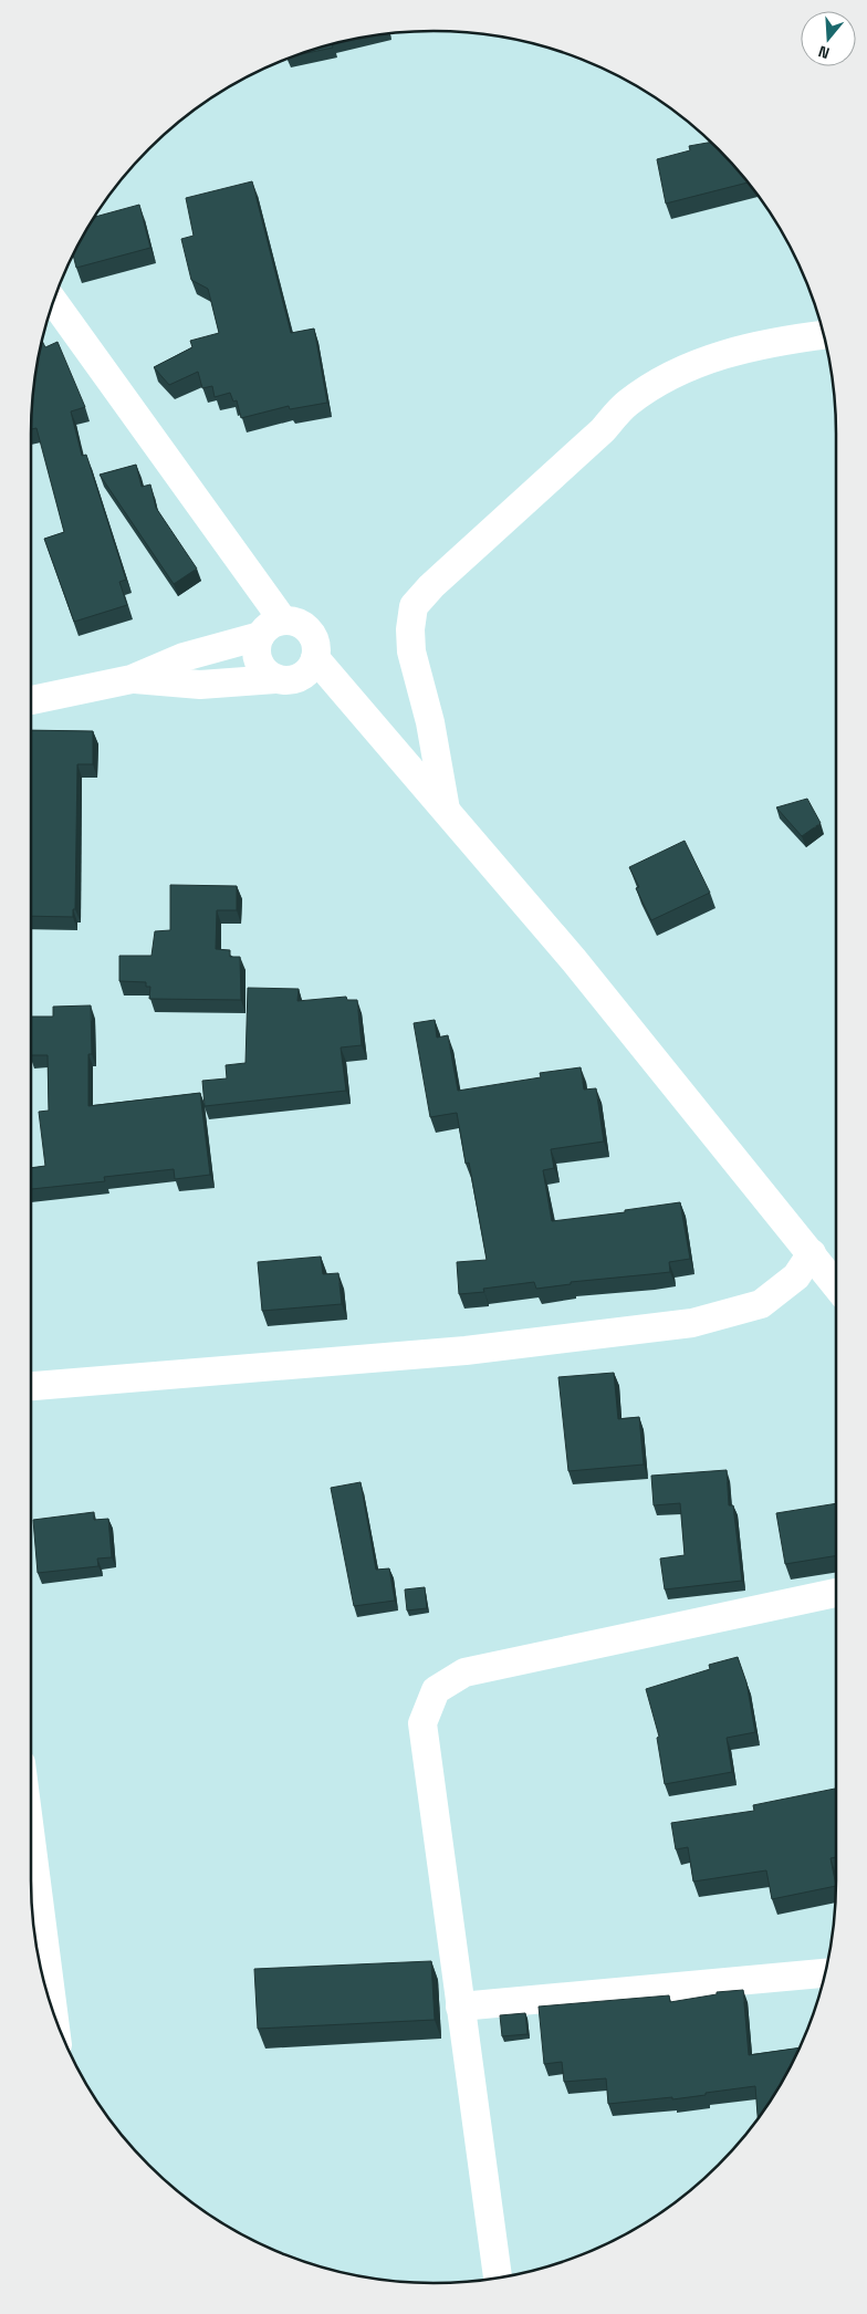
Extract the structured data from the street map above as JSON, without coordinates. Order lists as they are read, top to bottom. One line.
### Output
{"north":"bottom"}
